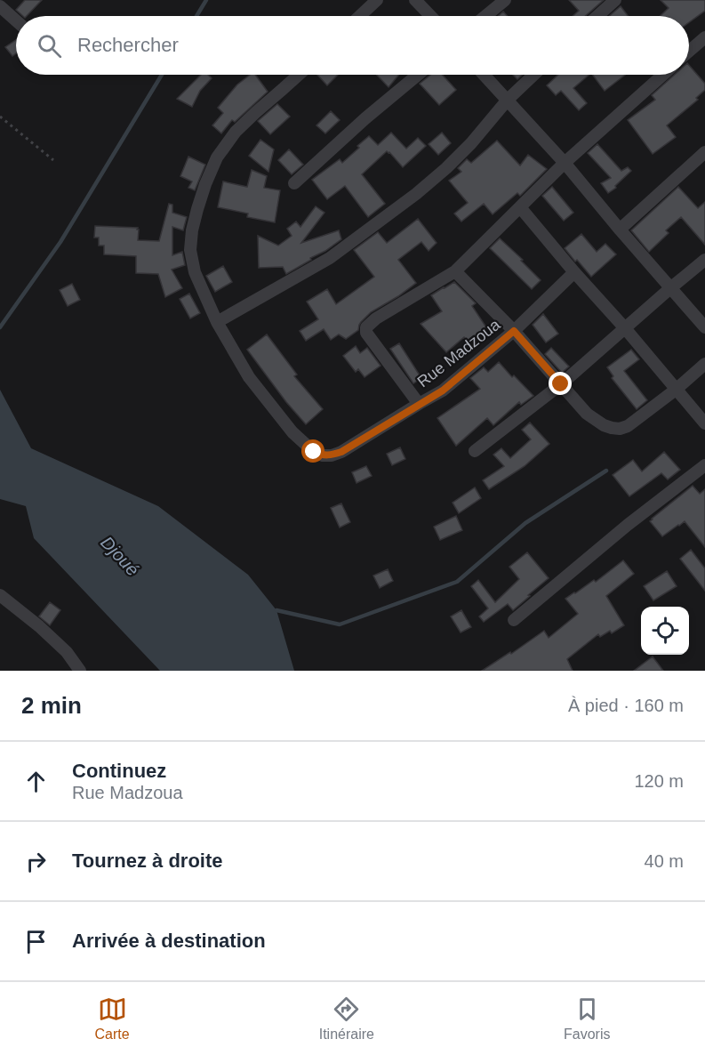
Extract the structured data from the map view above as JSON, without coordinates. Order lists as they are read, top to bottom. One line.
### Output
{"streets":{"street":["Rue Madzoua"]},"water":["Djoué"],"page":{"search":"Rechercher","heading":["2 min","À pied · 160 m"],"list":[["Continuez","Rue Madzoua","120 m"],["Tournez à droite","40 m"],"Arrivée à destination"],"nav":["Carte","Itinéraire","Favoris"]}}
